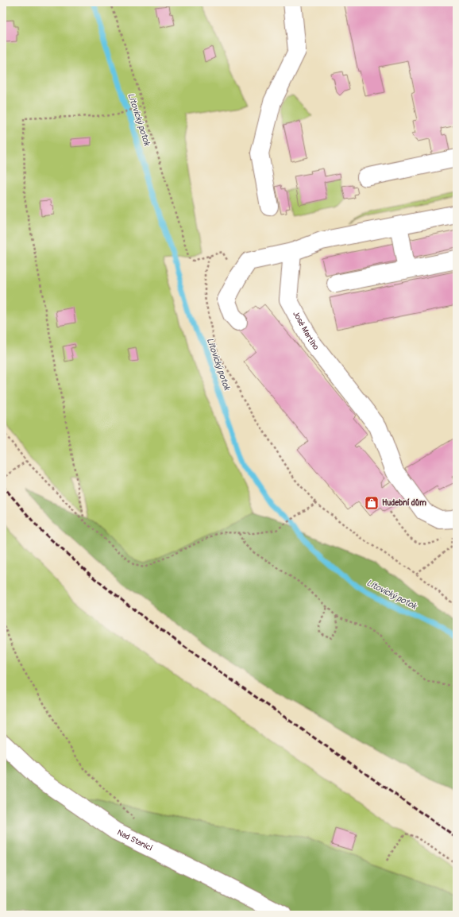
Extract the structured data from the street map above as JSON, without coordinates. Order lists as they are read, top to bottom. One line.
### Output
{"streets":{"street":["José Martího","Nad Stanicí"]},"water":["Litovický potok"],"places":{"shop":["Hudební dům"]}}
